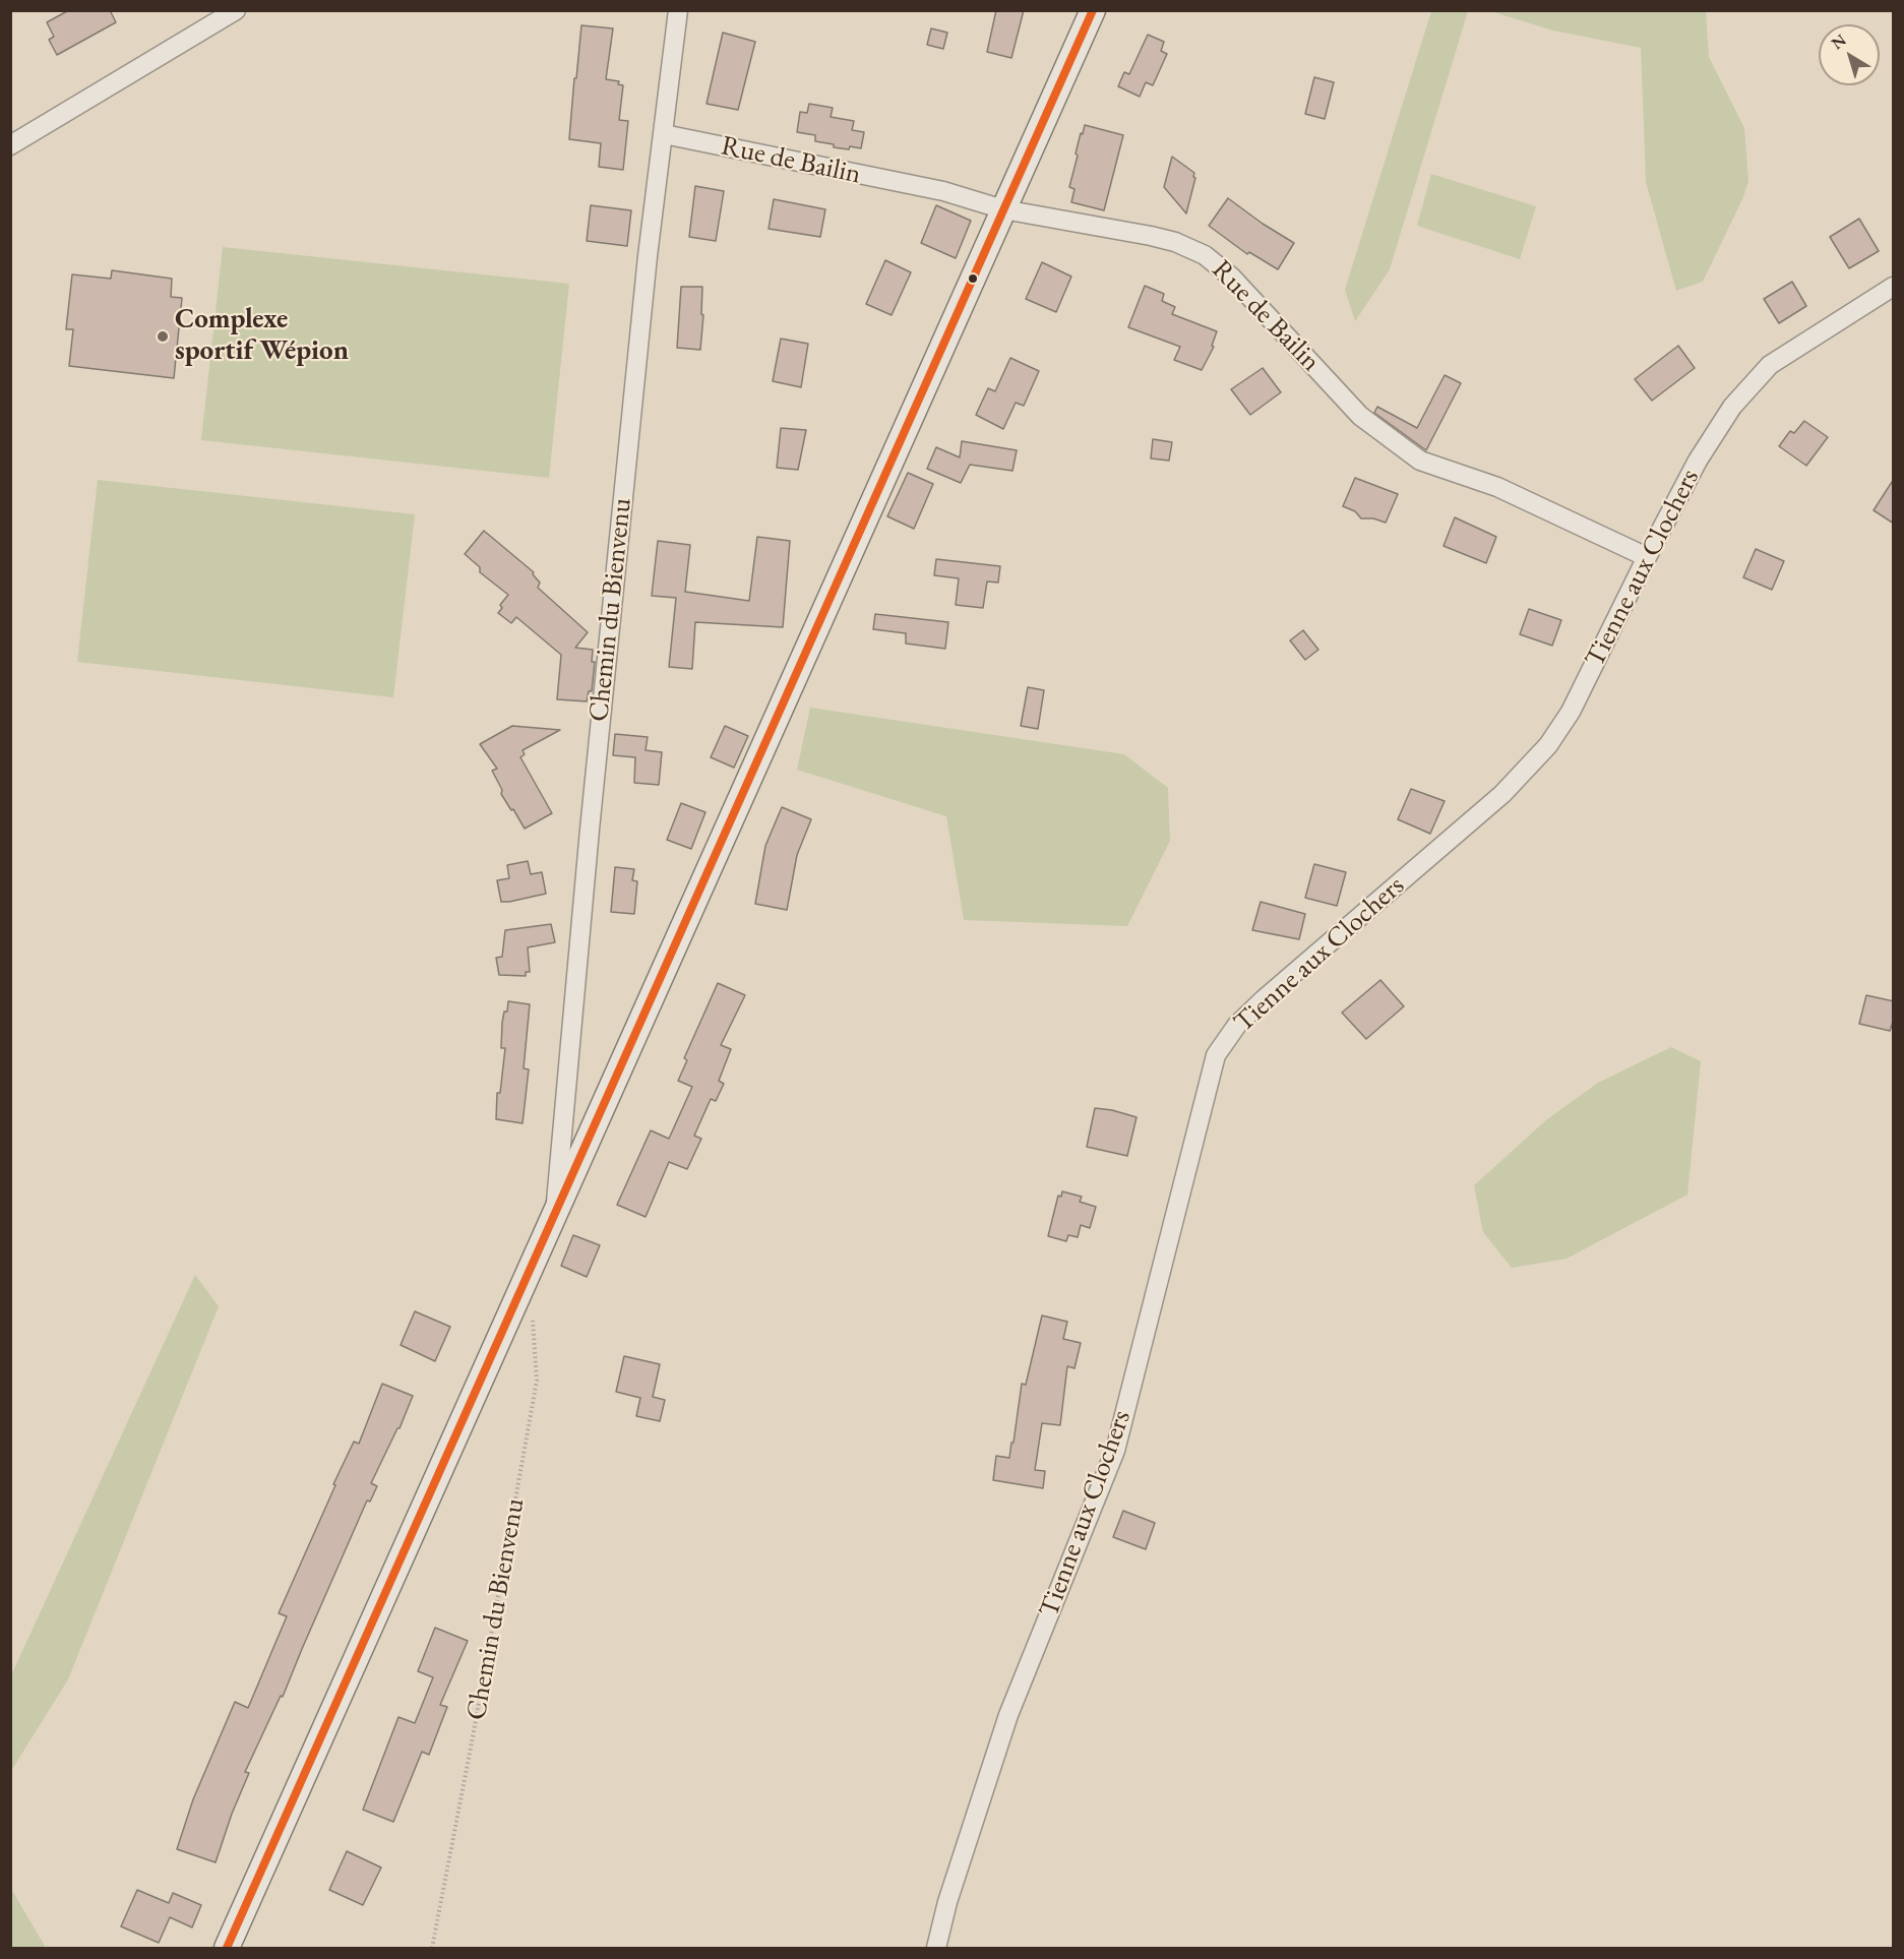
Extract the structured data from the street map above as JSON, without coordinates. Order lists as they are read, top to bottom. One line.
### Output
{"streets":{"street":["Rue de Bailin","Tienne aux Clochers","Chemin du Bienvenu"]},"crossings":[["Rue de Bailin","Tienne aux Clochers"],["Rue de Bailin","Chemin du Bienvenu"]],"places":["Complexe sportif Wépion"],"north":"top left"}
